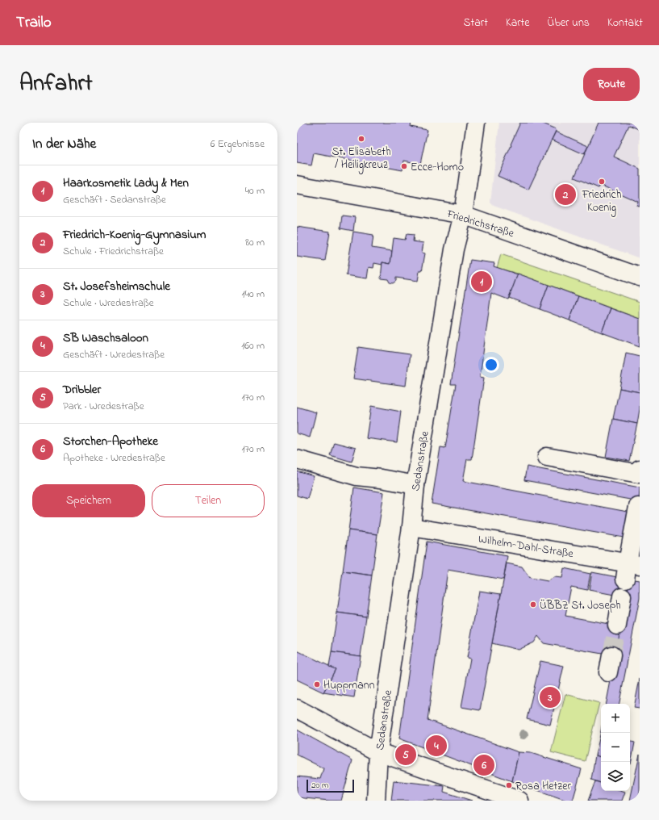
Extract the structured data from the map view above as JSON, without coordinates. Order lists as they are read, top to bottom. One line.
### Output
{"streets":{"street":["Friedrichstraße","Sedanstraße","Wilhelm-Dahl-Straße"]},"crossings":[["Friedrichstraße","Sedanstraße"],["Sedanstraße","Wilhelm-Dahl-Straße"]],"places":["St. Elisabeth / Heiligkreuz","Ecce-Homo","Friedrich Koenig","ÜBBZ St. Joseph","Huppmann","Rosa Hetzer"],"scale_bar":"20 m","page":{"header":"Trailo","nav":["Start","Karte","Über uns","Kontakt"],"title":"Anfahrt","buttons":["Route",["Speichern","Teilen"]],"heading":["In der Nähe","6 Ergebnisse"],"list":[{"mark":"1","name":"Haarkosmetik Lady & Men","note":"Geschäft · Sedanstraße","value":"40 m"},{"mark":"2","name":"Friedrich-Koenig-Gymnasium","note":"Schule · Friedrichstraße","value":"80 m"},{"mark":"3","name":"St. Josefsheimschule","note":"Schule · Wredestraße","value":"140 m"},{"mark":"4","name":"SB Waschsaloon","note":"Geschäft · Wredestraße","value":"160 m"},{"mark":"5","name":"Dribbler","note":"Park · Wredestraße","value":"170 m"},{"mark":"6","name":"Storchen-Apotheke","note":"Apotheke · Wredestraße","value":"170 m"}],"pins":["2","1","3","4","5","6"],"map_buttons":["+","−"],"scale":"20 m"}}
